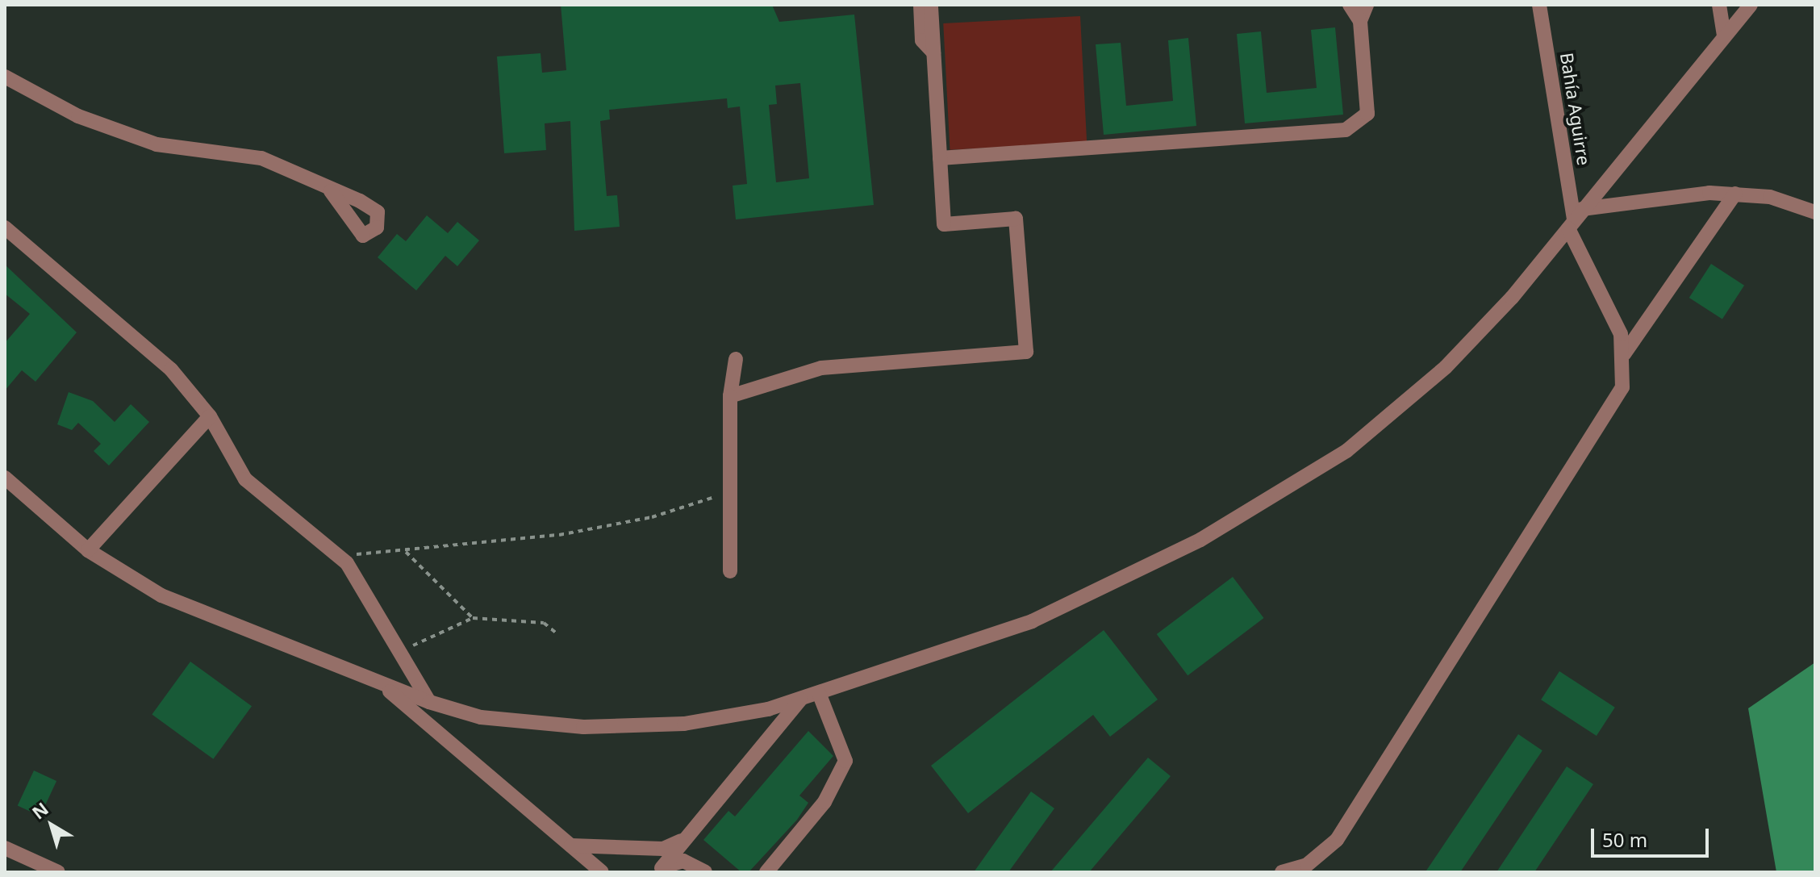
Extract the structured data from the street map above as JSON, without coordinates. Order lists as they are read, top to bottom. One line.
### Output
{"streets":{"street":["Bahía Aguirre"]},"scale_bar":"50 m","north":"top left"}
